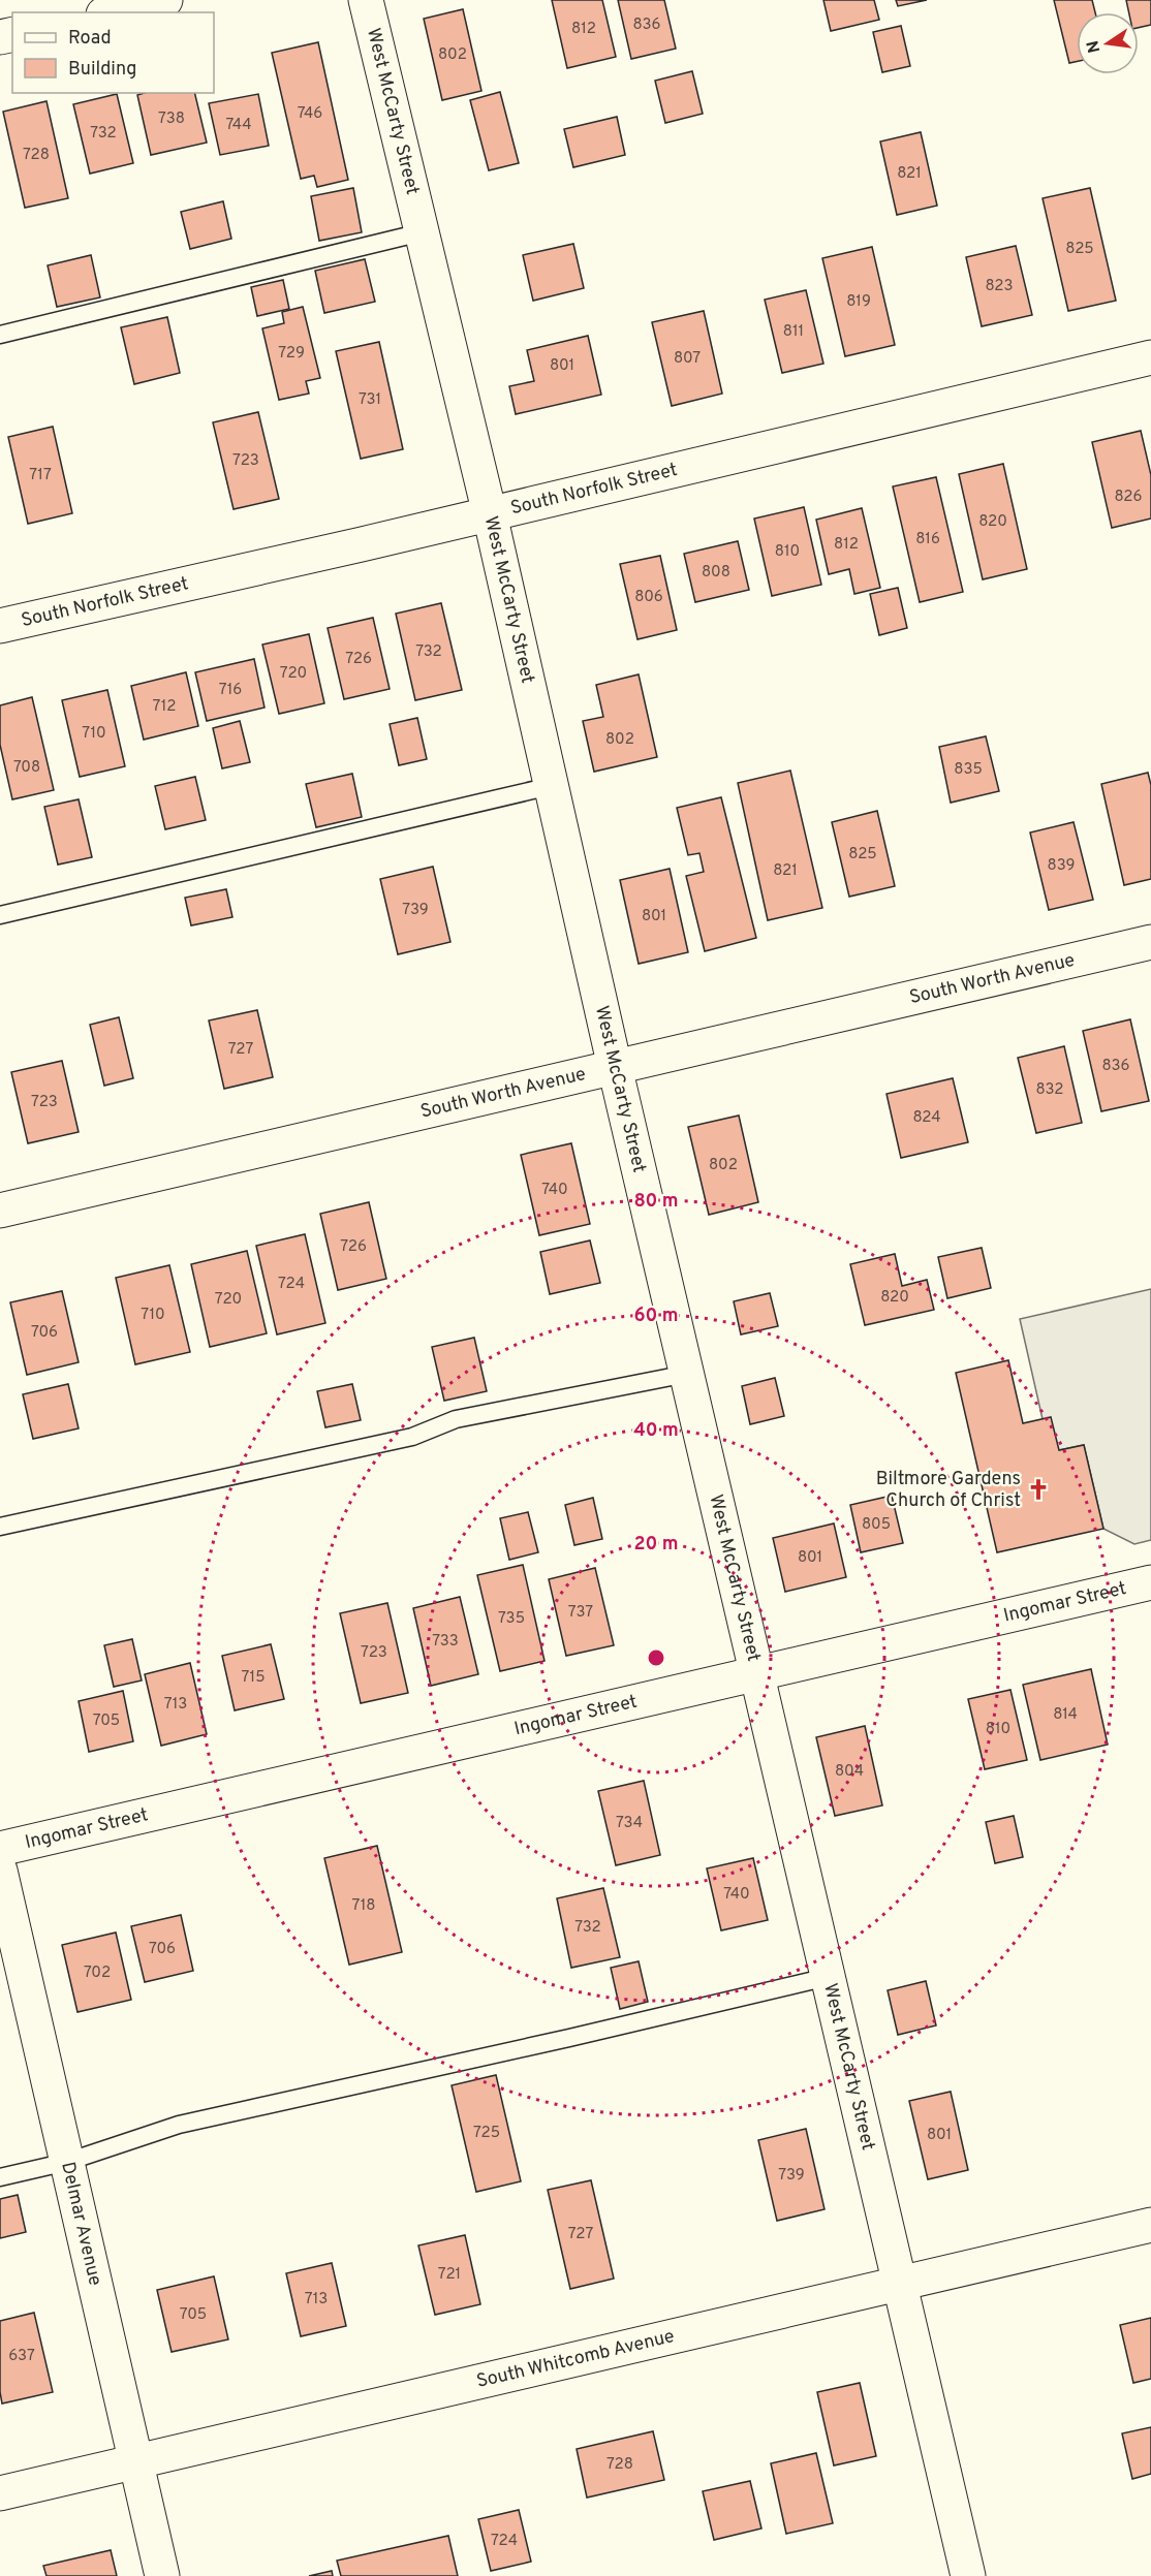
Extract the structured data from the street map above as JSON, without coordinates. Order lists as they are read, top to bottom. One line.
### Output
{"streets":{"street":["West McCarty Street","South Norfolk Street","South Worth Avenue","Ingomar Street","Delmar Avenue","South Whitcomb Avenue"]},"crossings":[["West McCarty Street","South Norfolk Street"],["West McCarty Street","South Worth Avenue"],["West McCarty Street","Ingomar Street"],["West McCarty Street","South Whitcomb Avenue"],["Delmar Avenue","South Whitcomb Avenue"]],"places":{"church":["Biltmore Gardens Church of Christ"]},"house_numbers":["836","812","802","746","738","744","732","728","821","825","823","819","811","729","807","801","731","723","717","826","820","816","812","810","808","806","732","726","720","716","712","710","802","708","835","825","839","821","739","801","727","836","832","723","824","802","740","726","724","820","720","710","706","805","801","737","735","733","723","715","713","814","705","810","804","734","740","718","732","706","702","725","801","739","727","721","713","705","637","728","724"],"legend":["Road","Building"],"north":"left","rings":["80 m","60 m","40 m","20 m"]}
